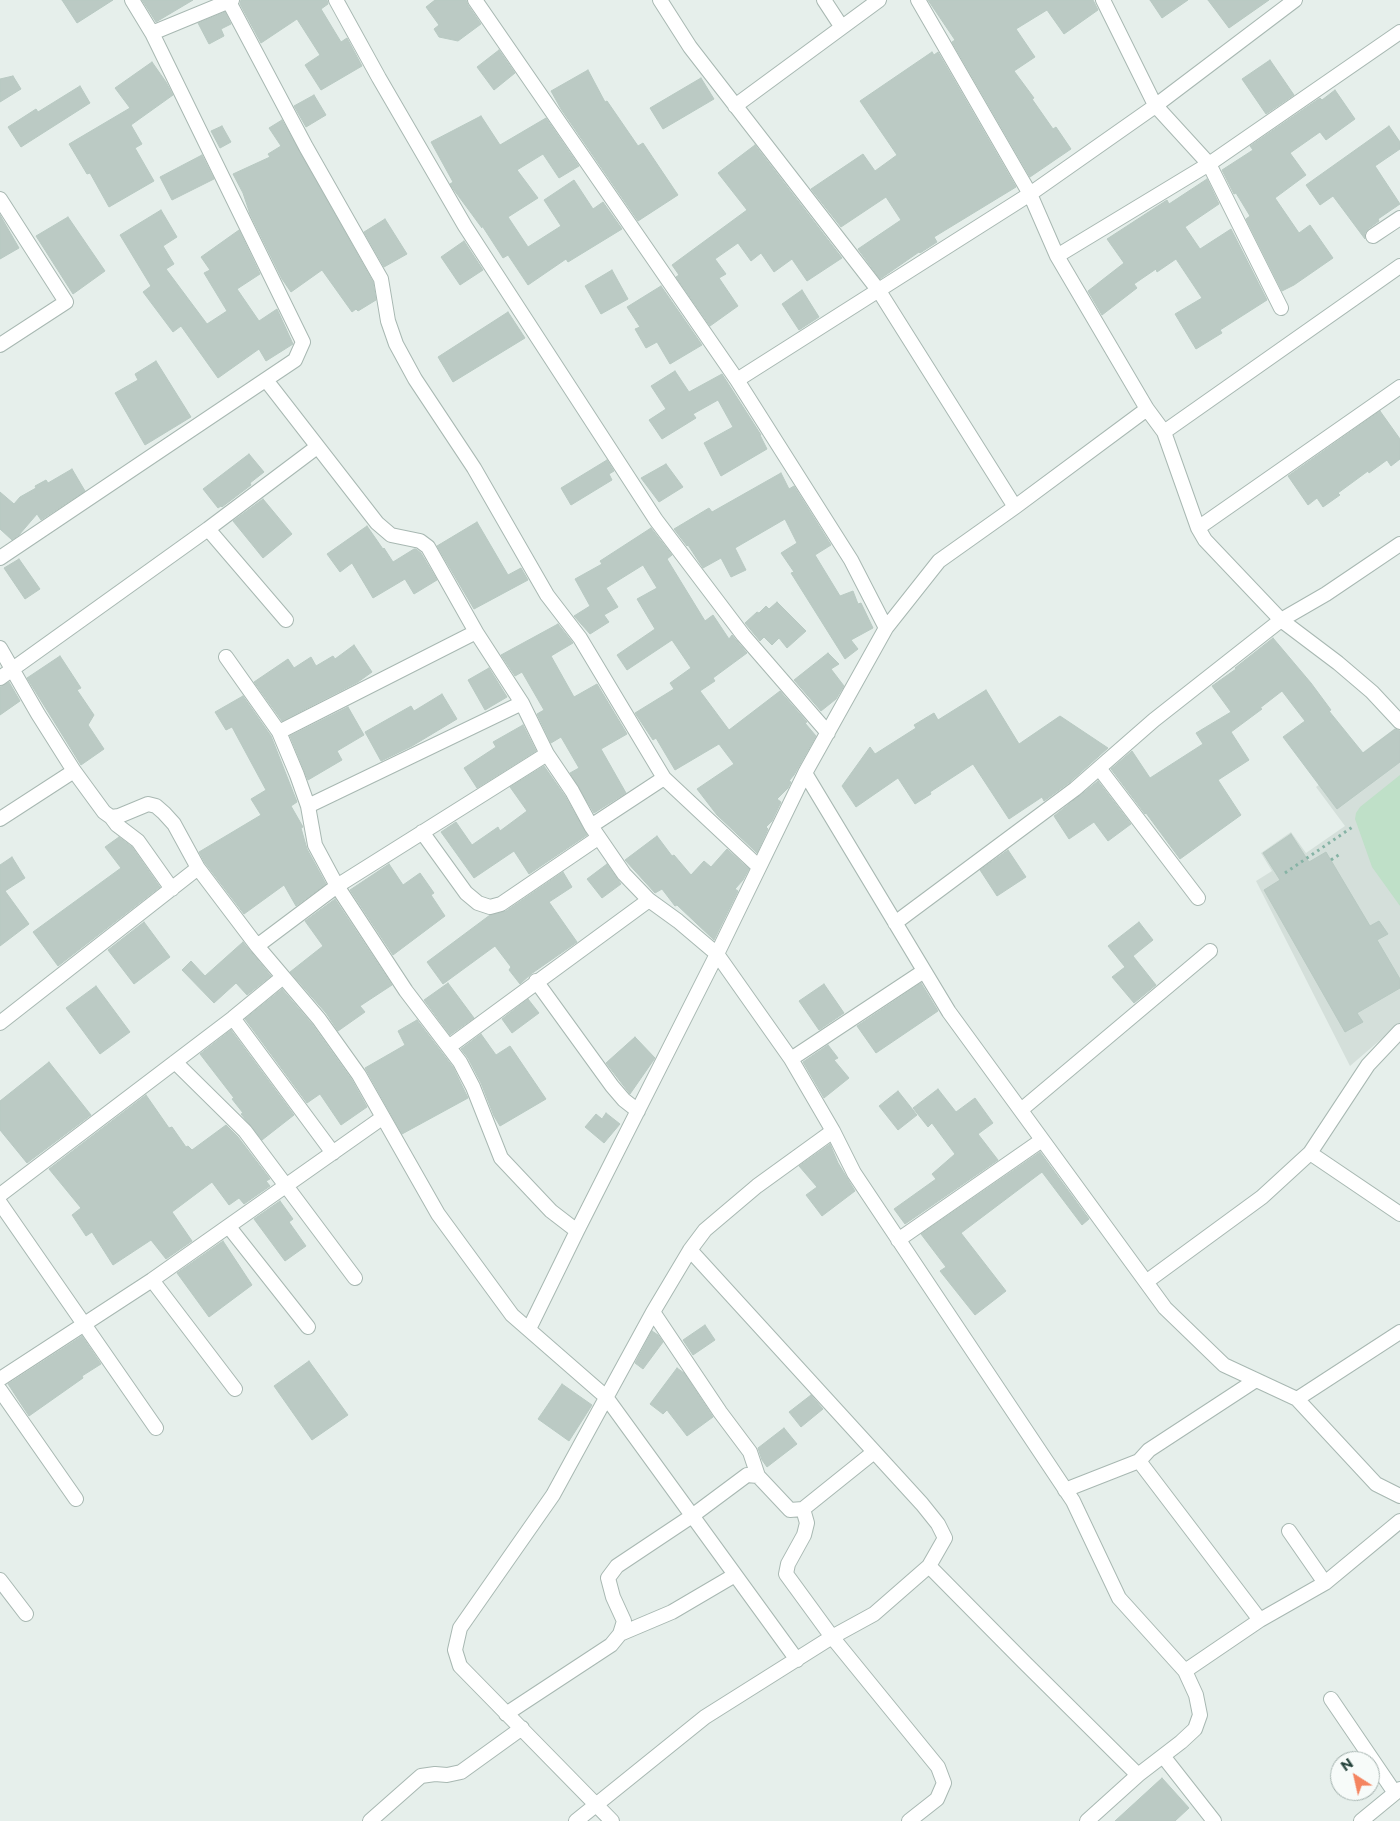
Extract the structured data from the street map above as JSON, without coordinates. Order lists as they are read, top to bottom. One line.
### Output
{"north":"top left"}
